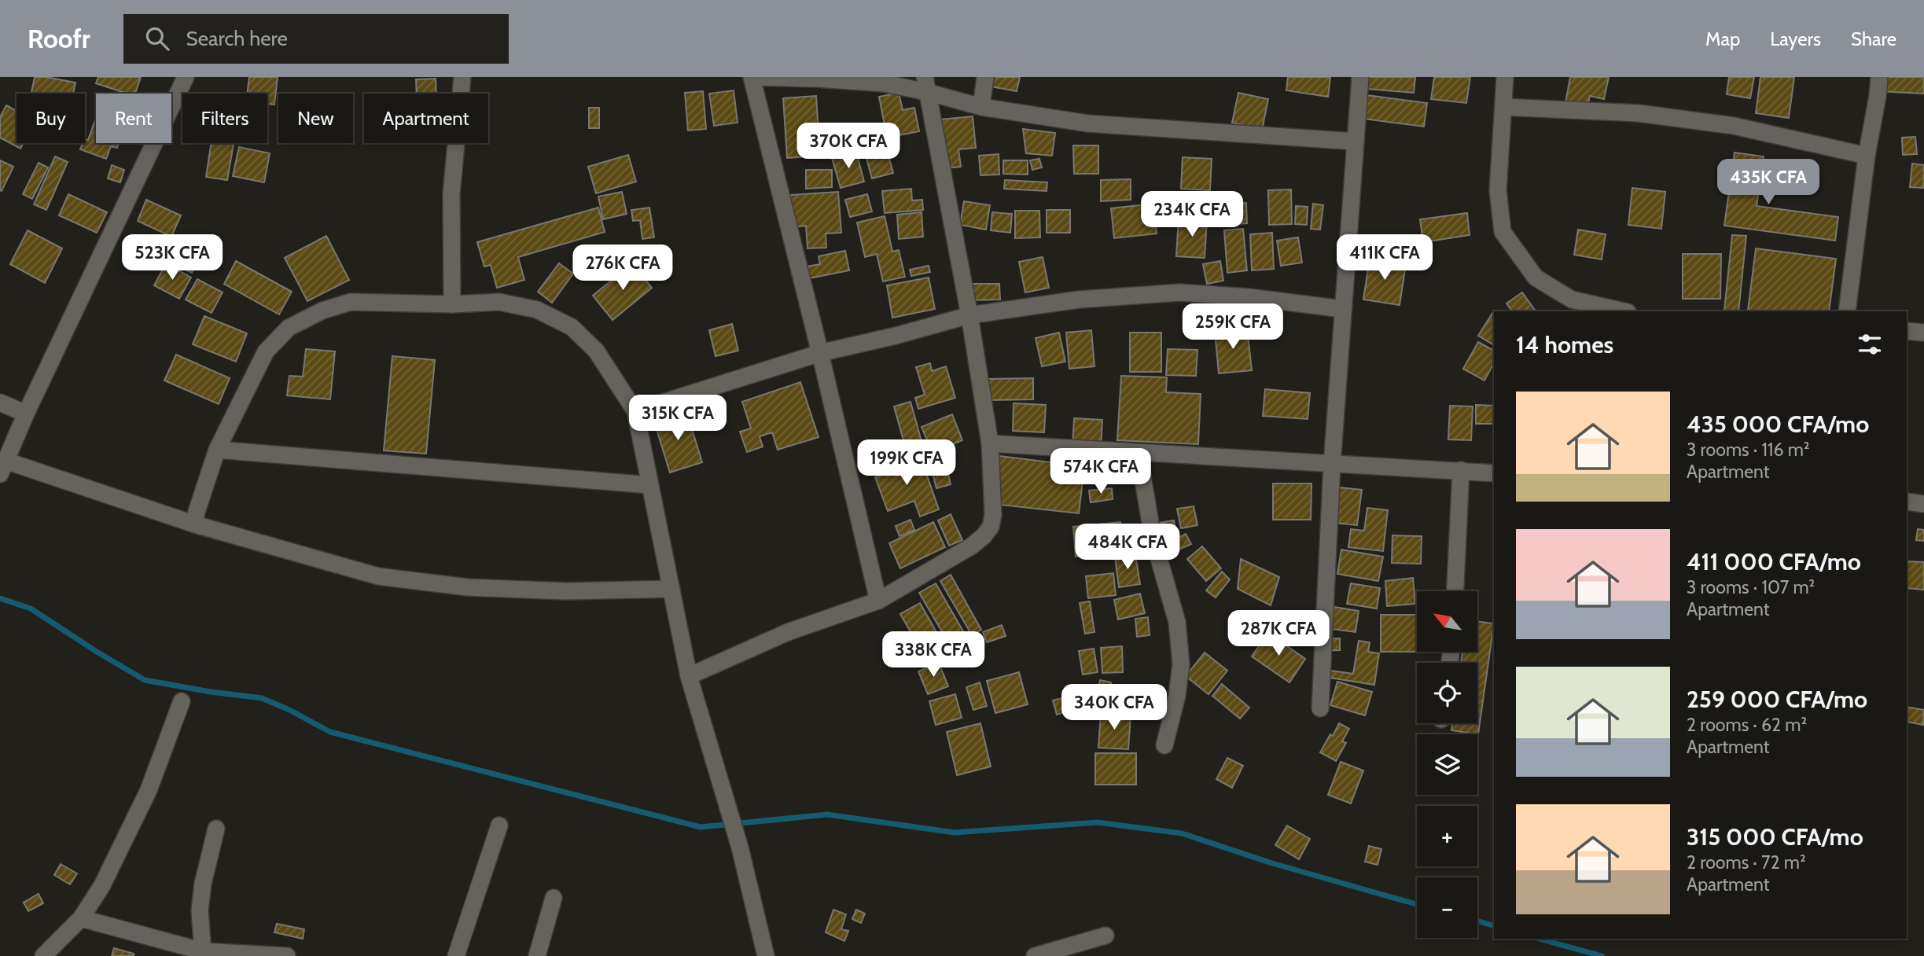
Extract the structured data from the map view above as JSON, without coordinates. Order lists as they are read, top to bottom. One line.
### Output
{"north":"top left","page":{"header":"Roofr","search":"Search here","nav":["Map","Layers","Share"],"chip":["Buy","Rent","Filters","New","Apartment"],"price":["370K CFA","435K CFA","234K CFA","523K CFA","411K CFA","276K CFA","259K CFA","315K CFA","199K CFA","574K CFA","484K CFA","287K CFA","338K CFA","340K CFA"],"heading":"14 homes","list":[{"name":"435 000 CFA/mo","note":"3 rooms · 116 m² · Apartment"},{"name":"411 000 CFA/mo","note":"3 rooms · 107 m² · Apartment"},{"name":"259 000 CFA/mo","note":"2 rooms · 62 m² · Apartment"},{"name":"315 000 CFA/mo","note":"2 rooms · 72 m² · Apartment"}],"map_buttons":["+","−"]}}
